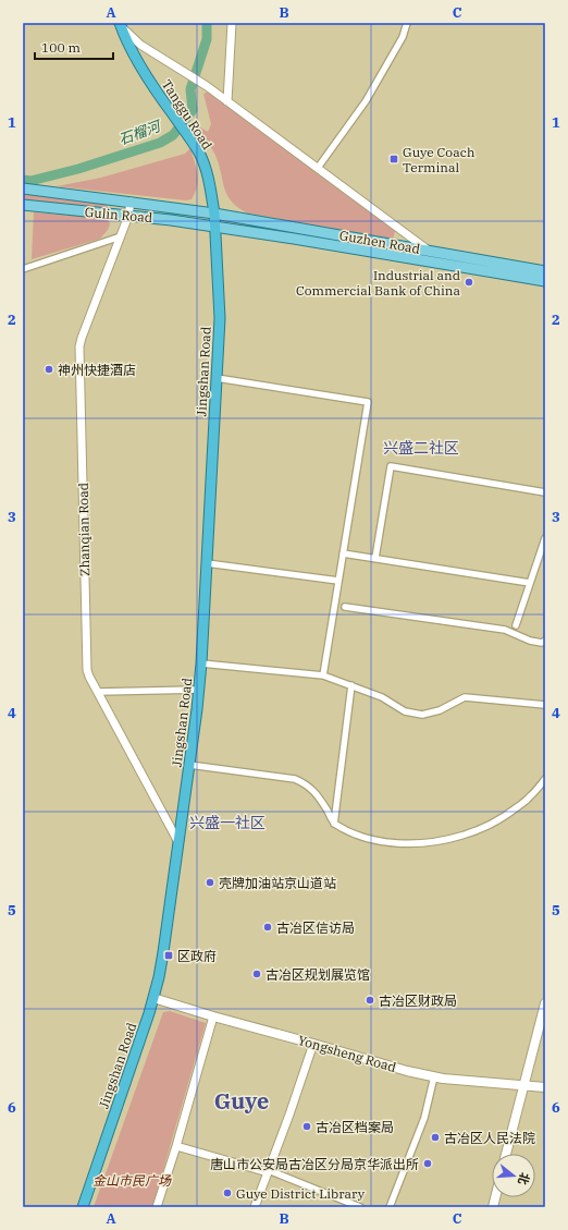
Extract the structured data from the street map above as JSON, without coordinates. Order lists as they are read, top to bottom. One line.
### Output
{"streets":{"highway":["Tanggu Road","Jingshan Road"],"main road":["Gulin Road","Guzhen Road","Yongsheng Road"],"street":["Zhanqian Road"]},"crossings":[["Tanggu Road","Gulin Road"],["Tanggu Road","Guzhen Road"],["Tanggu Road","Jingshan Road"],["Gulin Road","Guzhen Road"],["Gulin Road","Jingshan Road"],["Gulin Road","Zhanqian Road"],["Guzhen Road","Jingshan Road"],["Jingshan Road","Zhanqian Road"],["Jingshan Road","Yongsheng Road"]],"districts":["兴盛二社区","兴盛一社区","Guye"],"water":["石榴河"],"parks":["金山市民广场"],"places":{"transit":["Guye Coach Terminal","区政府"],"other":["Industrial and Commercial Bank of China","神州快捷酒店","壳牌加油站京山道站","古冶区信访局","古冶区规划展览馆","古冶区财政局","古冶区档案局","古冶区人民法院","唐山市公安局古冶区分局京华派出所","Guye District Library"]},"scale_bar":"100 m","north":"right","grid":{"columns":["A","B","C"],"rows":["1","2","3","4","5","6"]}}
